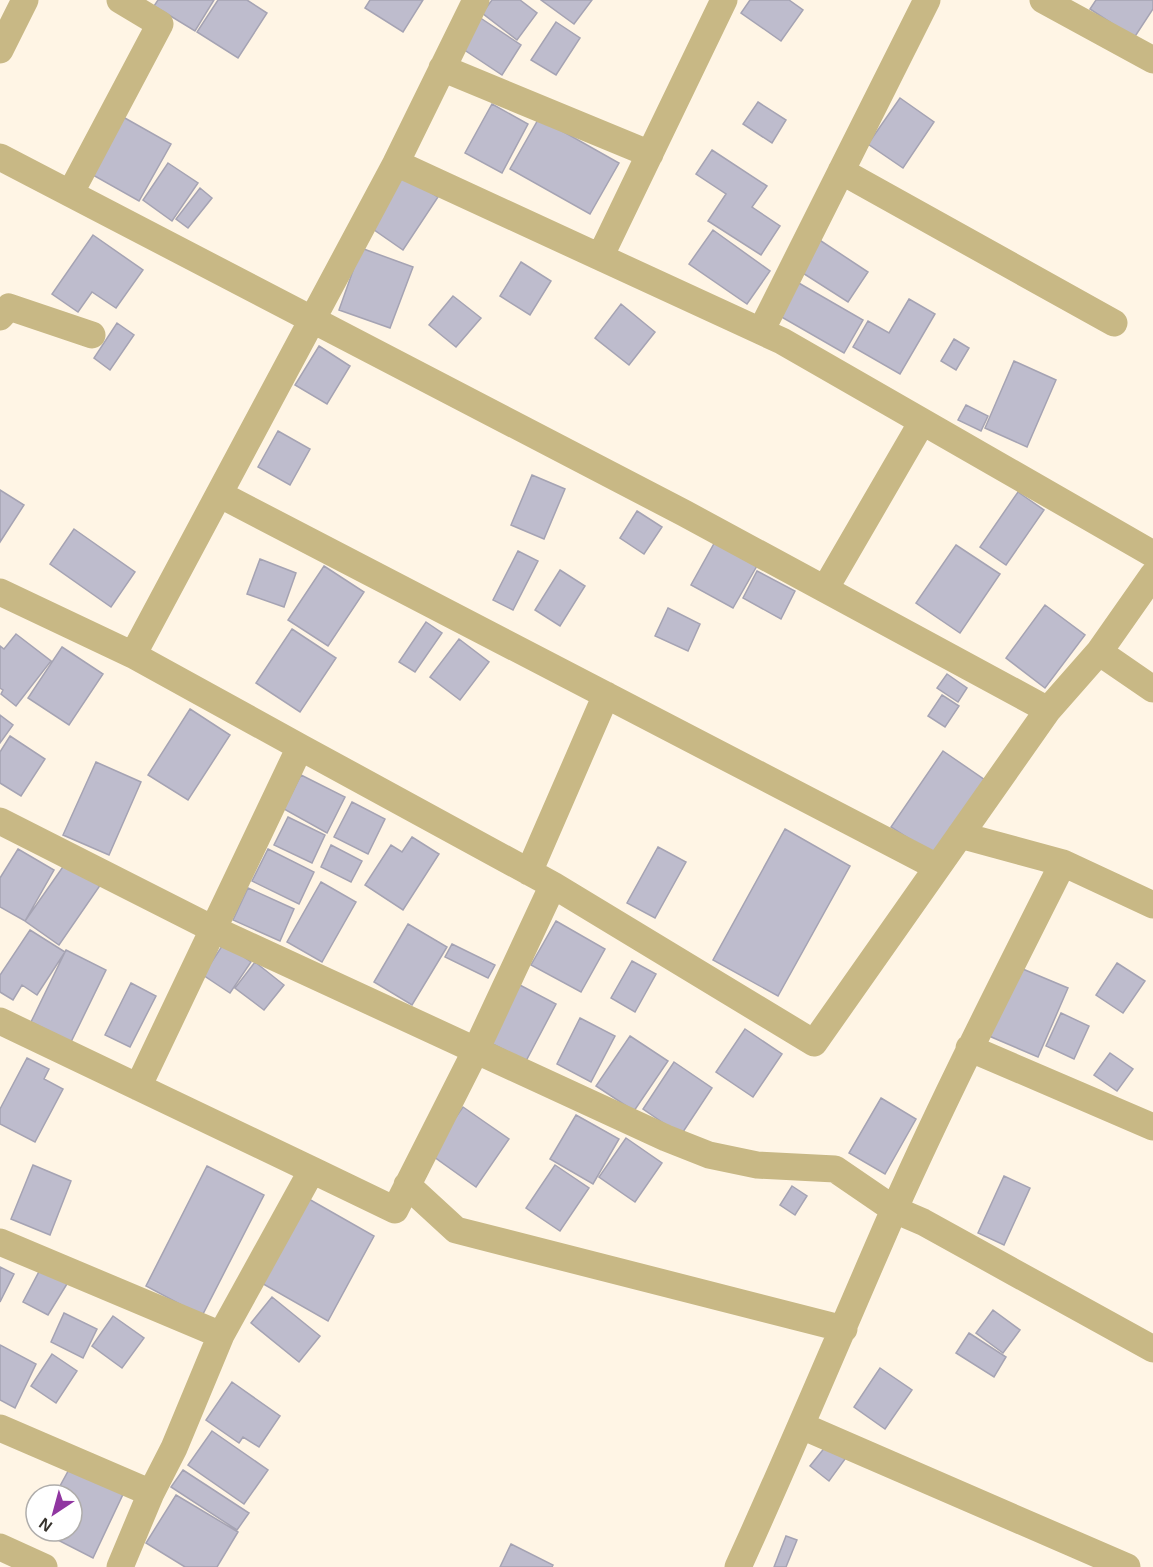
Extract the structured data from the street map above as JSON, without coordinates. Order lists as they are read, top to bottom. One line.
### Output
{"north":"bottom left"}
